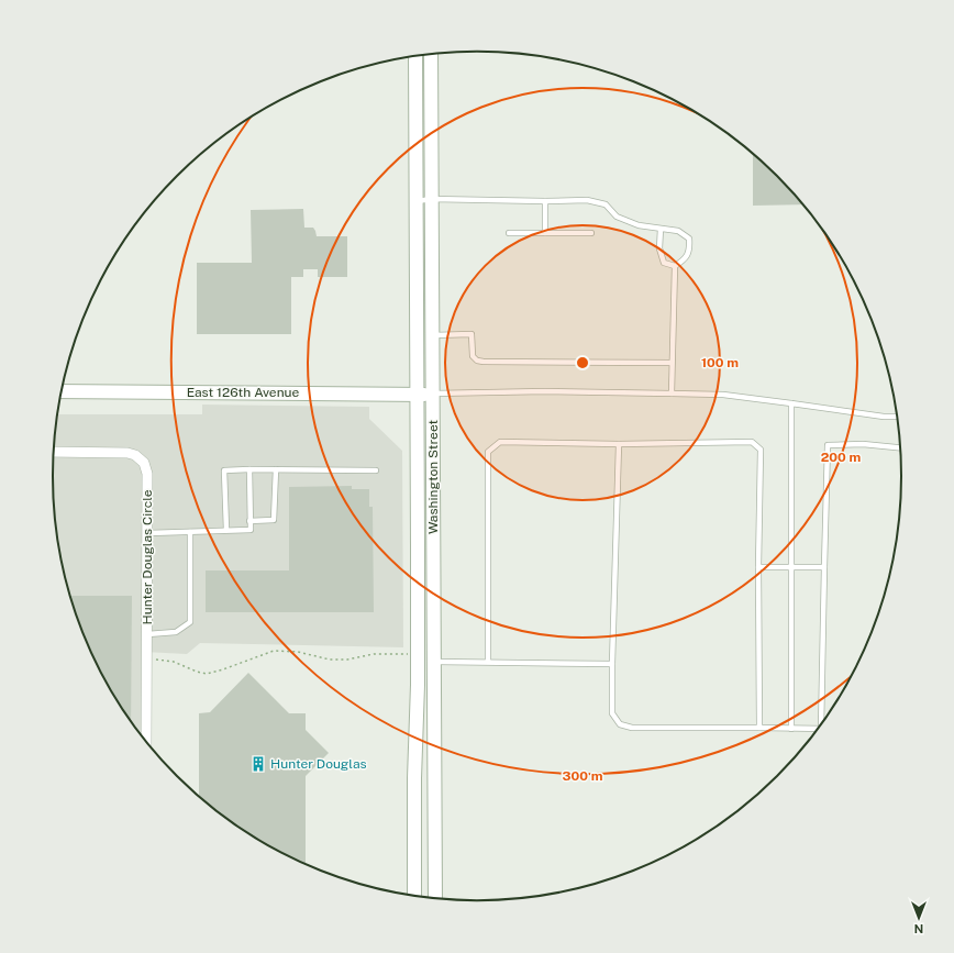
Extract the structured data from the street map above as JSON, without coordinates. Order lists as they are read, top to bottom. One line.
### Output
{"streets":{"main road":["East 126th Avenue","Washington Street"],"street":["Hunter Douglas Circle"]},"crossings":[["East 126th Avenue","Washington Street"]],"places":{"building":["Hunter Douglas"]},"north":"bottom","rings":["100 m","200 m","300 m"]}
